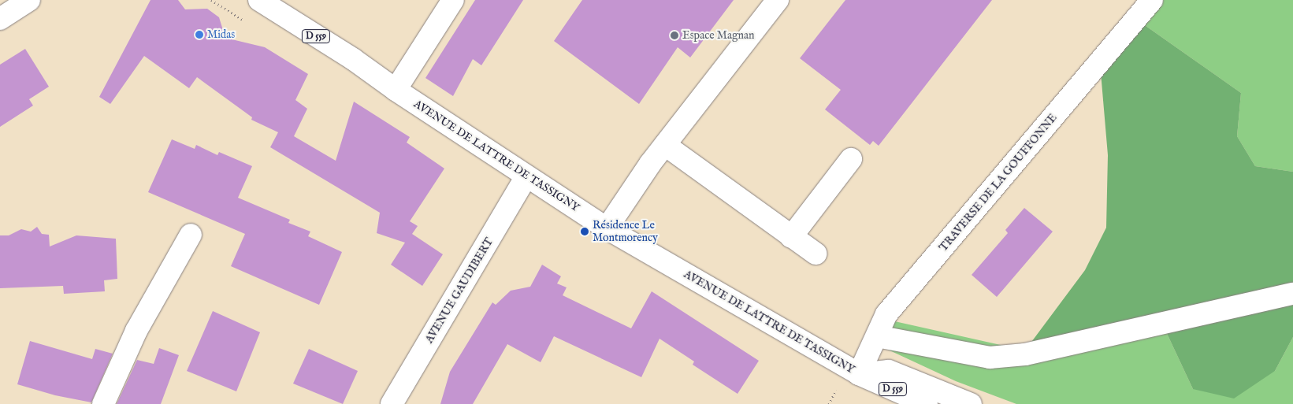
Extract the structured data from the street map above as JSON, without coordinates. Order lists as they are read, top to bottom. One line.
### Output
{"streets":{"main road":["D 559","AVENUE DE LATTRE DE TASSIGNY","TRAVERSE DE LA GOUFFONNE","AVENUE GAUDIBERT"]},"crossings":[["AVENUE DE LATTRE DE TASSIGNY","TRAVERSE DE LA GOUFFONNE"],["AVENUE DE LATTRE DE TASSIGNY","AVENUE GAUDIBERT"]],"places":["Midas","Espace Magnan","Résidence Le Montmorency"]}
